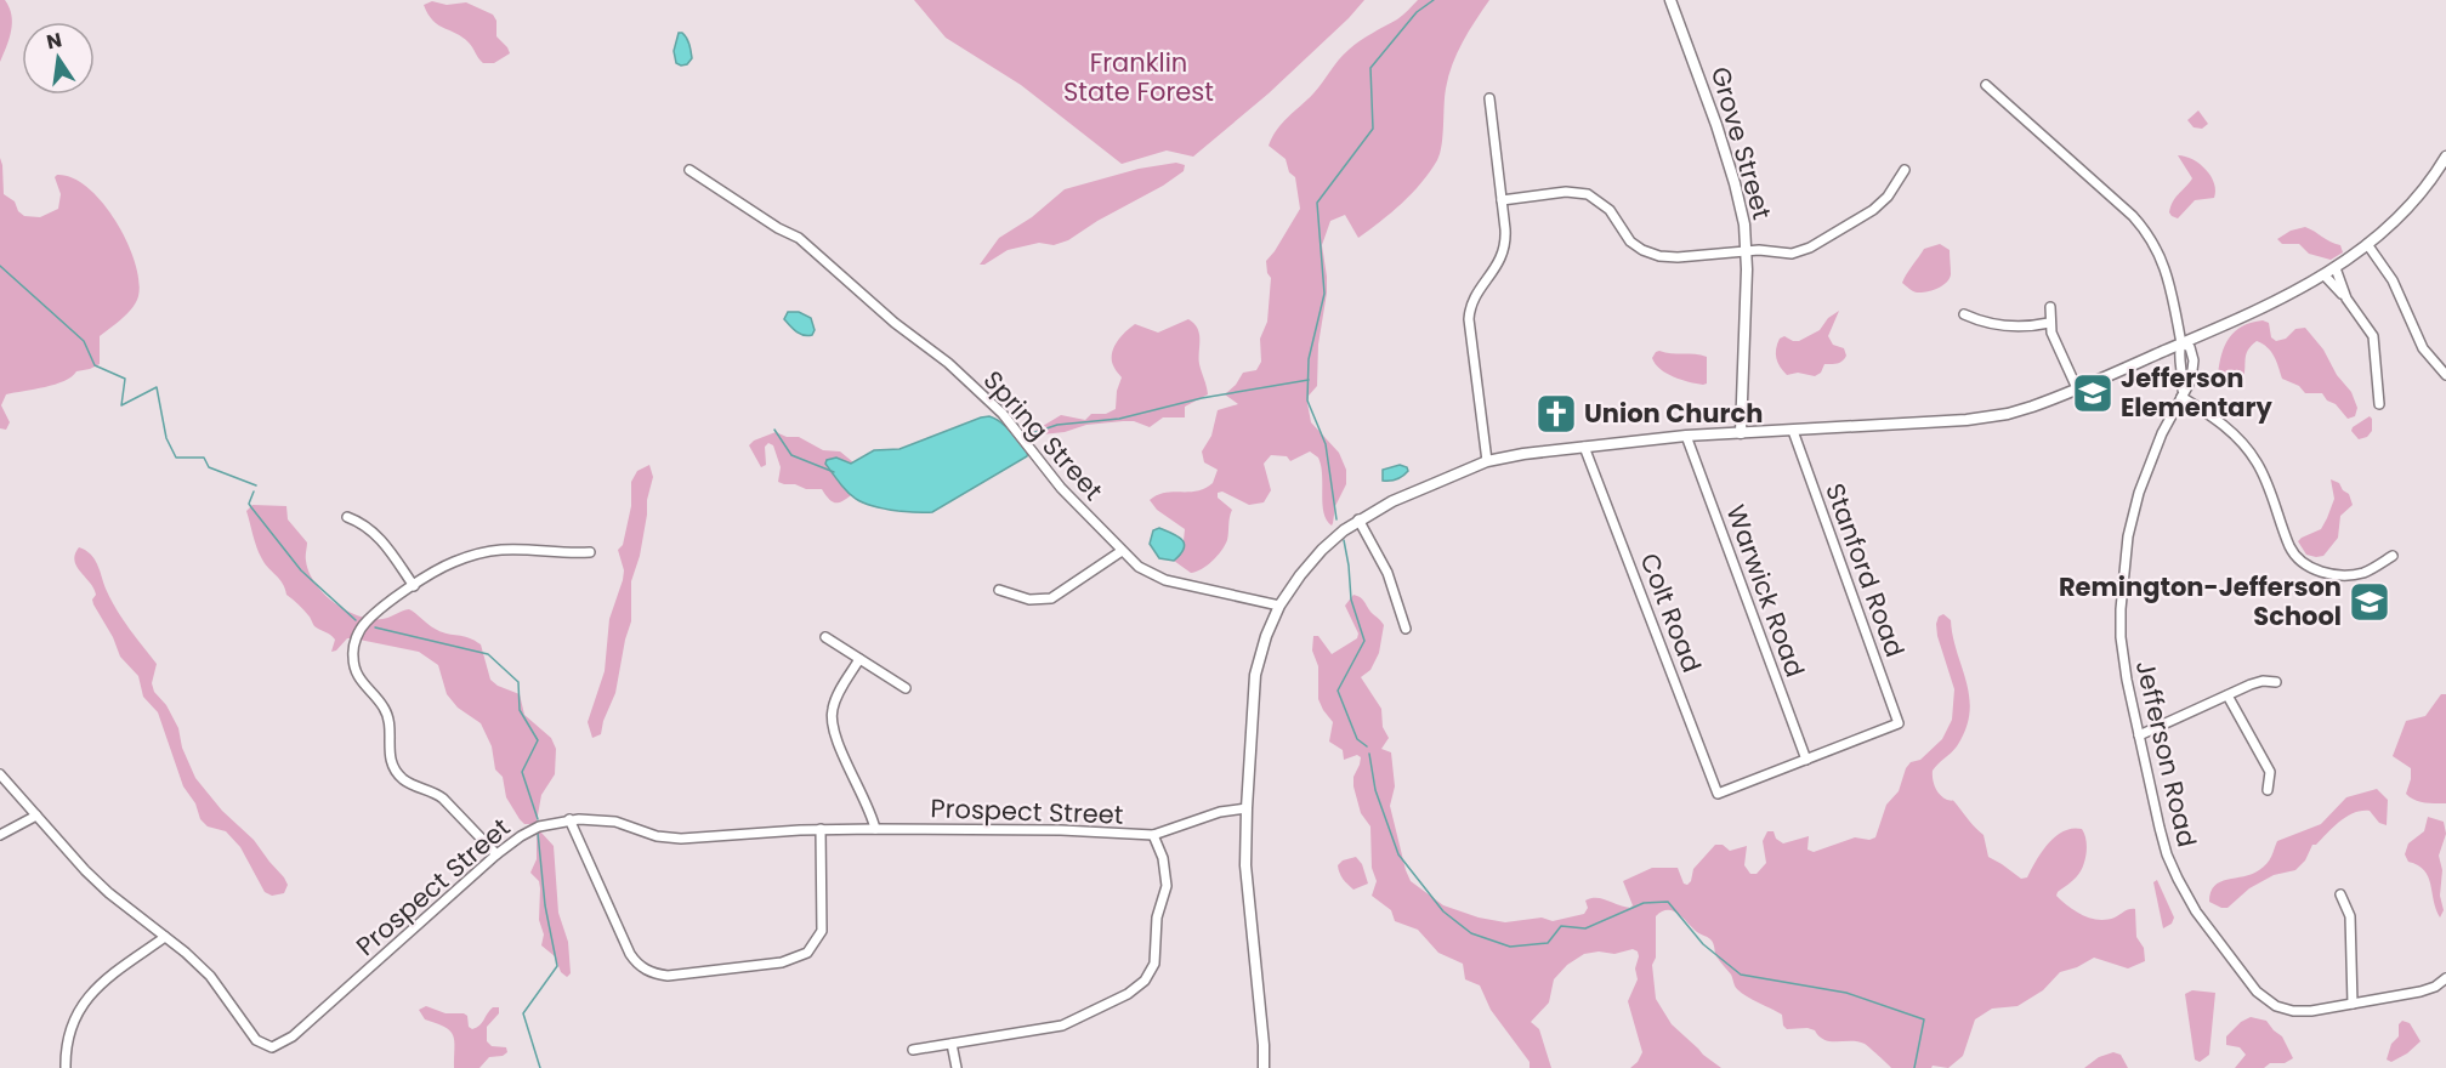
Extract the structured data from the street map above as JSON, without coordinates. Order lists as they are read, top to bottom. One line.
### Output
{"streets":{"main road":["Grove Street"],"street":["Spring Street","Stanford Road","Warwick Road","Colt Road","Jefferson Road","Prospect Street"]},"crossings":[["Stanford Road","Warwick Road"],["Stanford Road","Colt Road"],["Warwick Road","Colt Road"]],"parks":["Franklin State Forest"],"places":{"school or university":["Jefferson Elementary","Remington-Jefferson School"],"church":["Union Church"]},"north":"top"}
